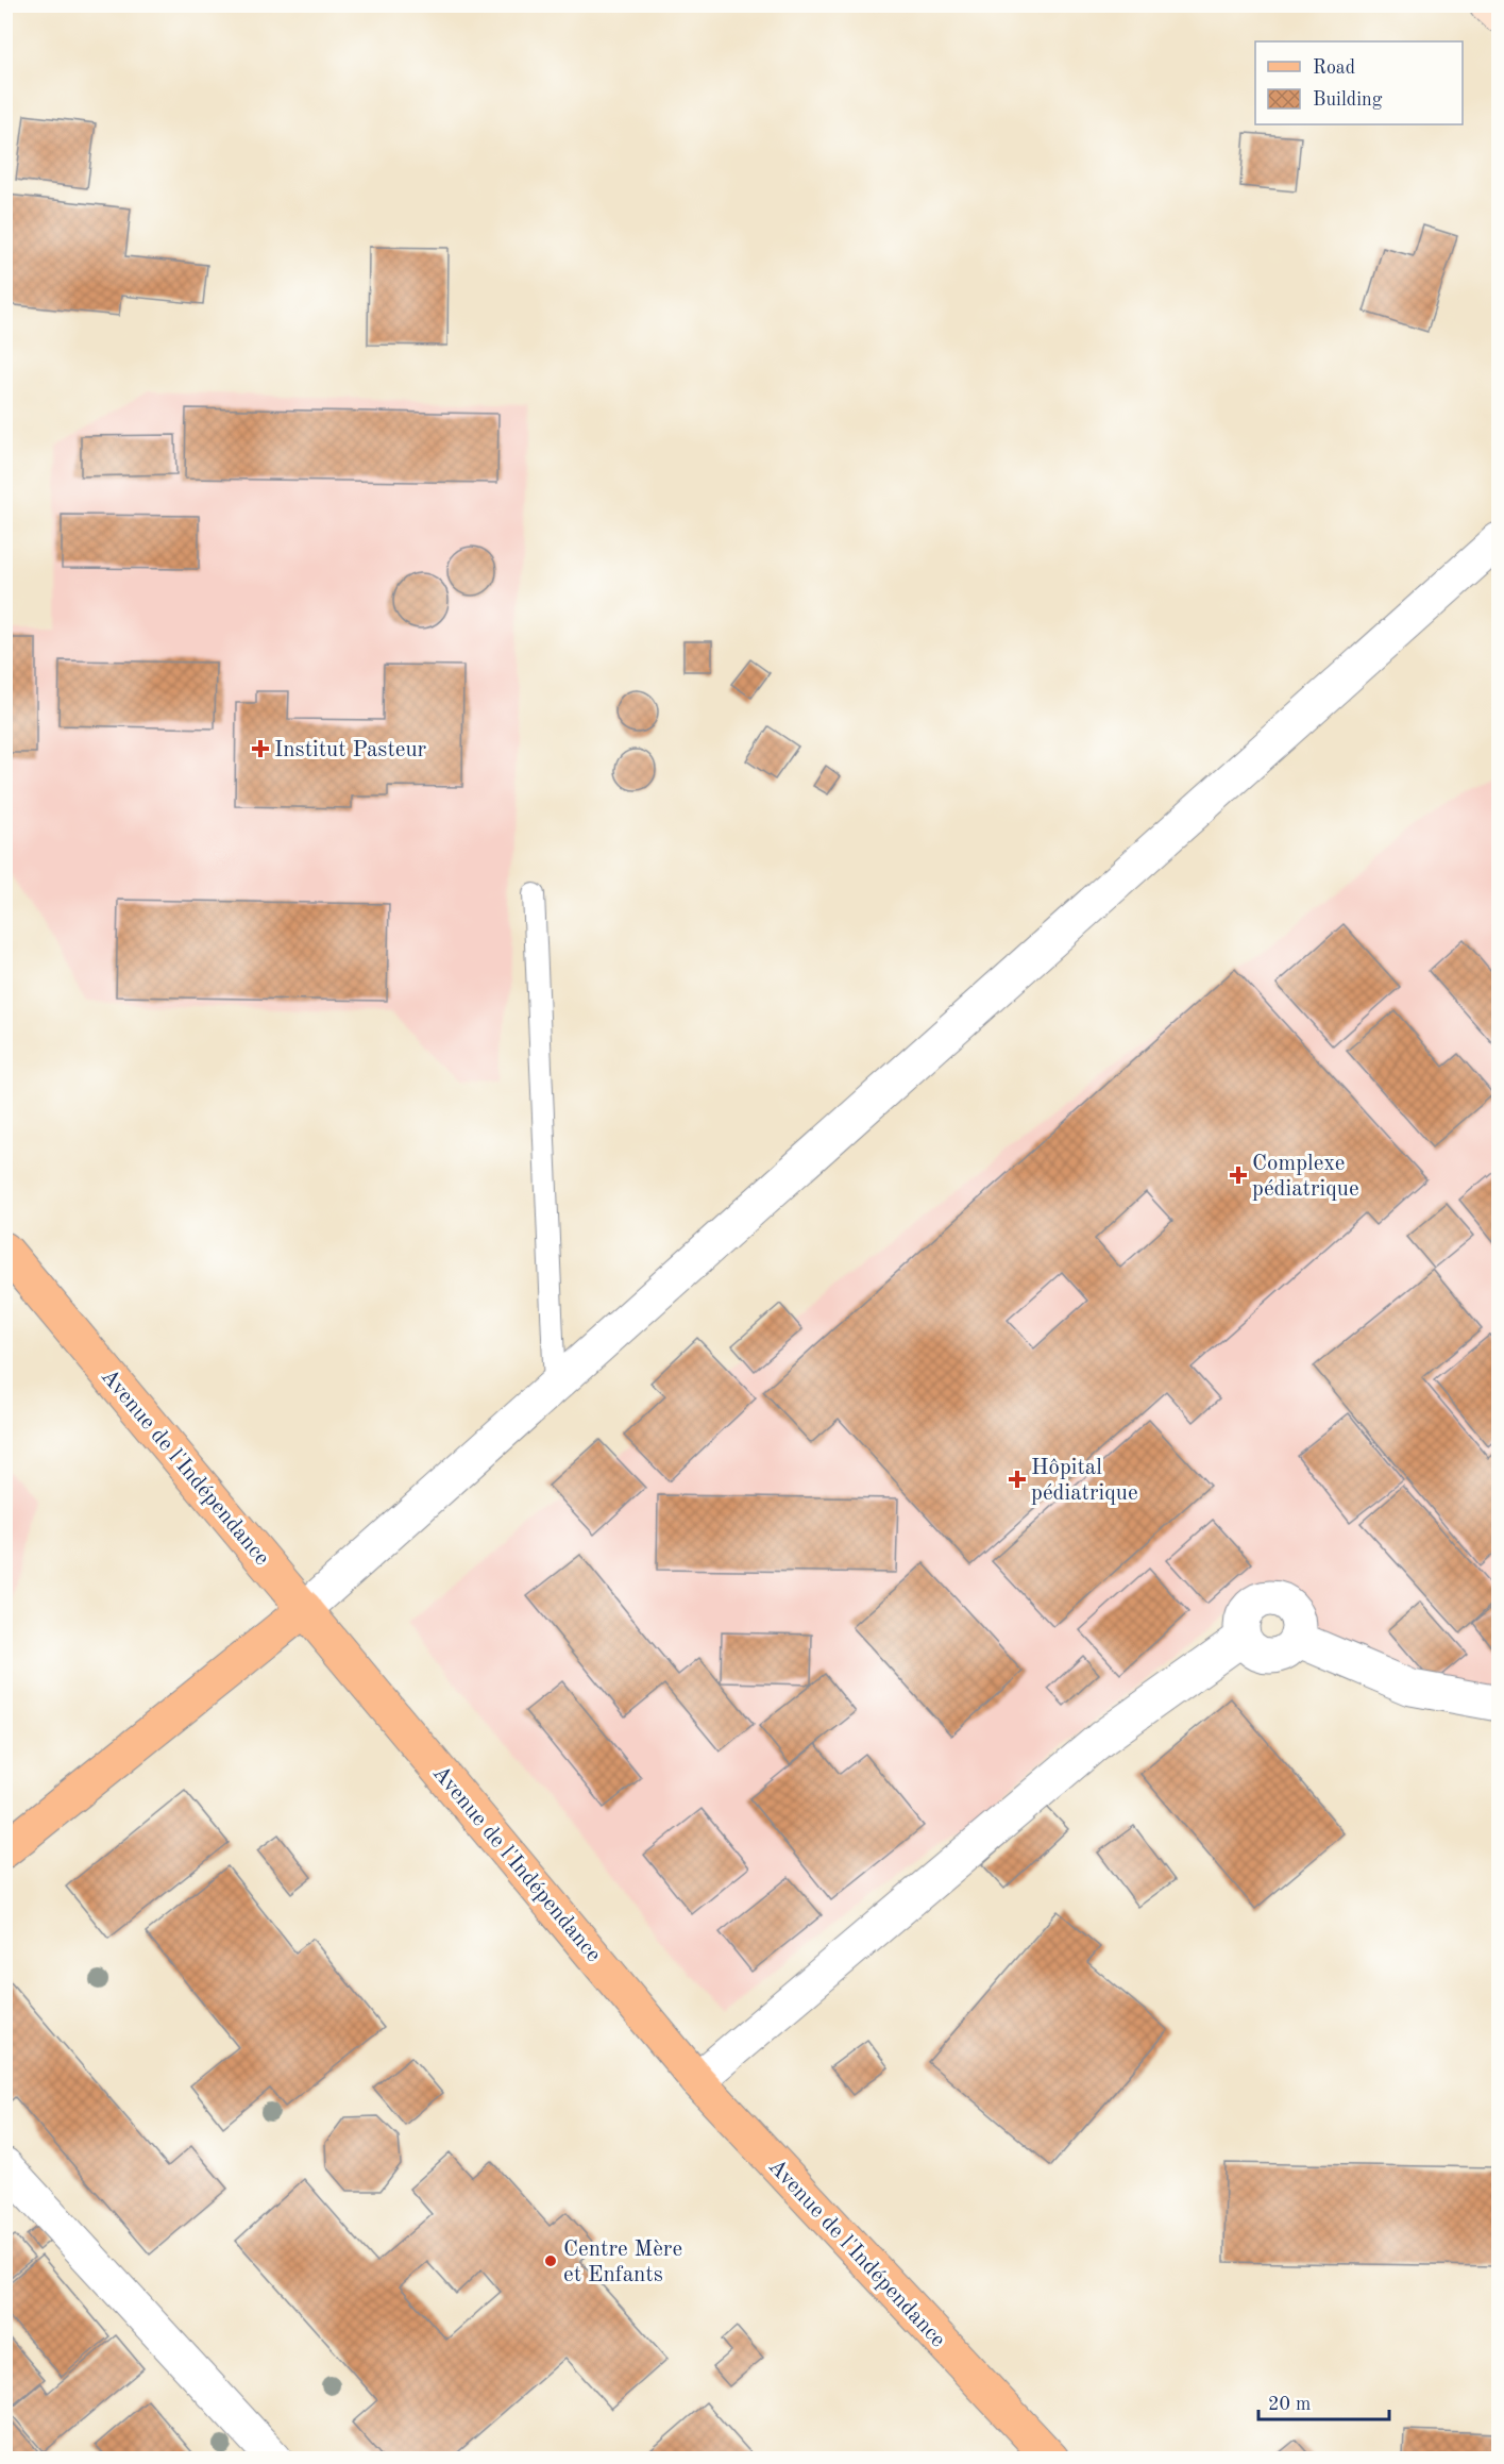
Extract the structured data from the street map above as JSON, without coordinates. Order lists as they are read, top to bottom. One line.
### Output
{"streets":{"main road":["Avenue de l'Indépendance"]},"places":{"health":["Institut Pasteur","Complexe pédiatrique","Hôpital pédiatrique"],"other":["Centre Mère et Enfants"]},"legend":["Road","Building"],"scale_bar":"20 m"}
